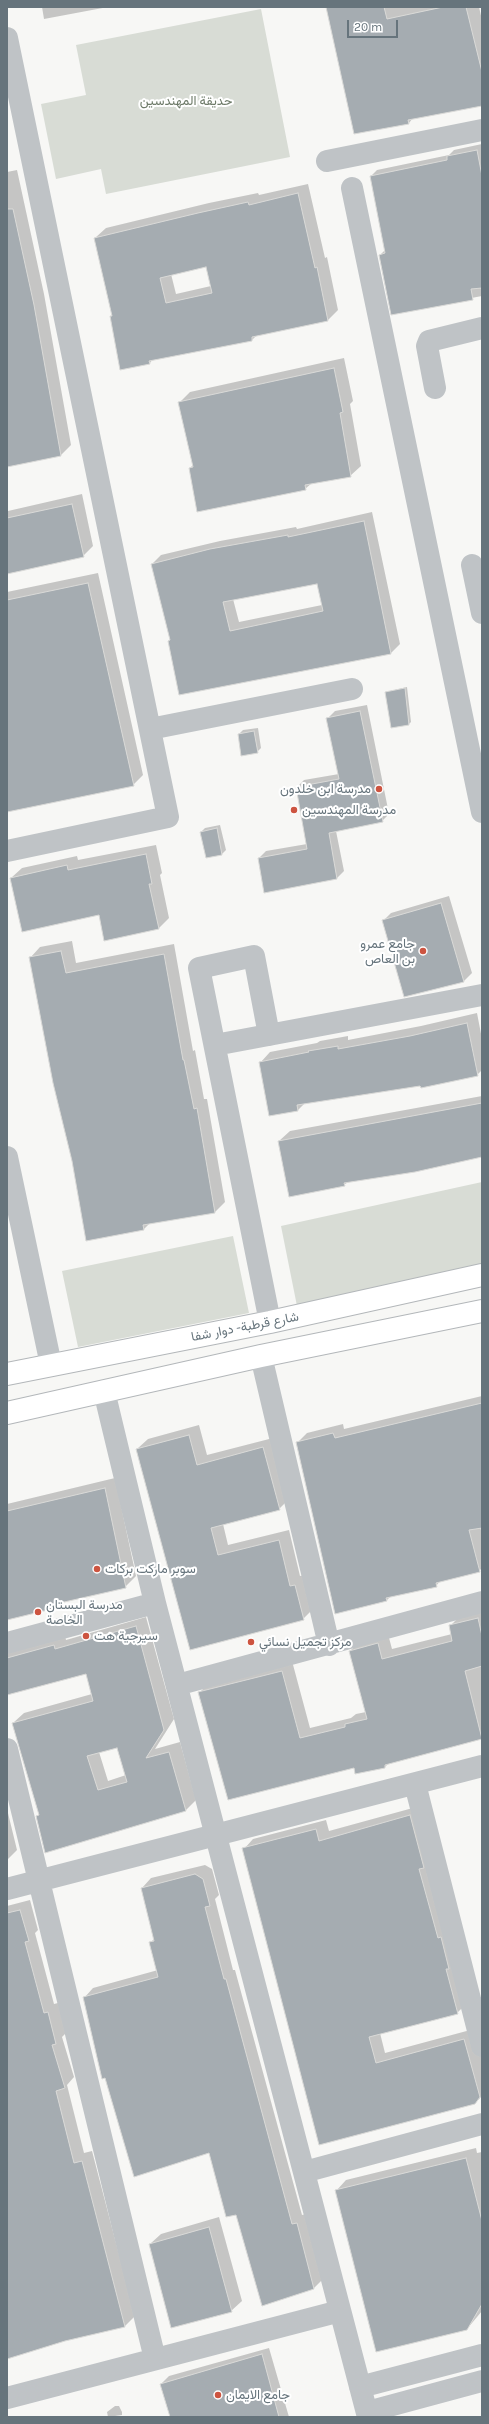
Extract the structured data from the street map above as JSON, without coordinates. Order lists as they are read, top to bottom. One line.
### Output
{"streets":{"main road":["شارع قرطبة- دوار شفا"]},"parks":["حديقة المهندسين"],"places":["مدرسة ابن خلدون","مدرسة المهندسين","جامع عمرو بن العاص","سوبر ماركت بركات","مدرسة البستان الخاصة","سيرجية هت","مركز تجميل نسائي","جامع الايمان"],"scale_bar":"20 m"}
